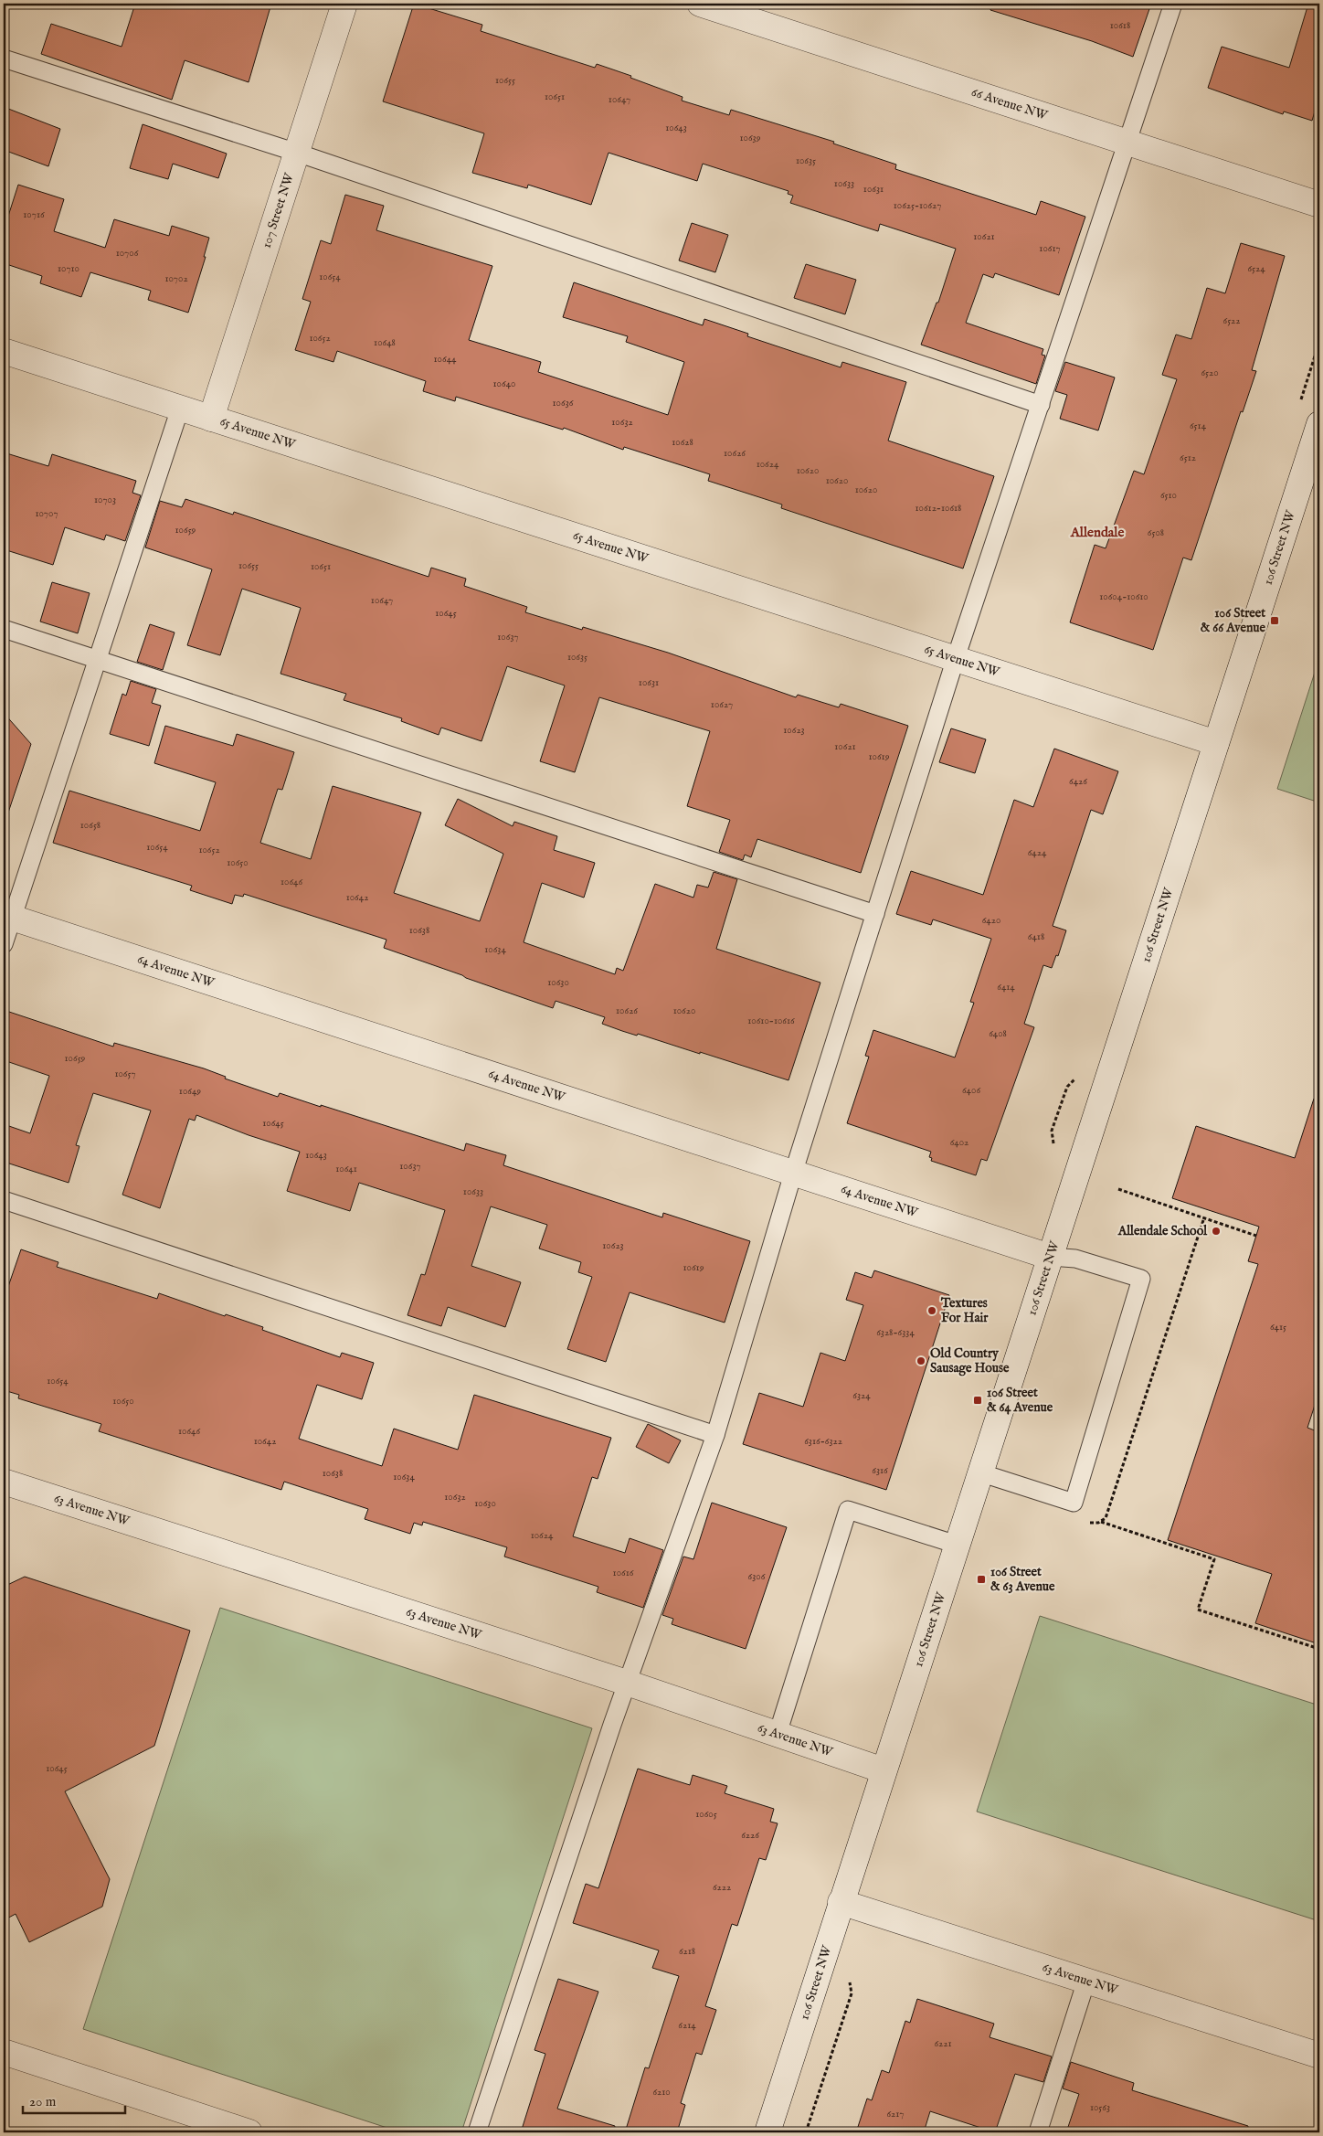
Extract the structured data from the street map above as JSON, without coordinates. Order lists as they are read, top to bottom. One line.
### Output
{"streets":{"street":["66 Avenue NW","107 Street NW","65 Avenue NW","106 Street NW","64 Avenue NW","63 Avenue NW"]},"crossings":[["107 Street NW","65 Avenue NW"],["65 Avenue NW","106 Street NW"],["106 Street NW","64 Avenue NW"],["106 Street NW","63 Avenue NW"]],"districts":["Allendale"],"places":{"transit":["106 Street & 66 Avenue","106 Street & 64 Avenue","106 Street & 63 Avenue"],"other":["Allendale School","Textures For Hair","Old Country Sausage House"]},"house_numbers":["10618","10655","10651","10647","10643","10639","10635","10633","10631","10625-10627","10716","10621","10617","10706","10710","6524","10654","10702","6522","10652","10648","10644","6520","10640","10636","10632","6514","10628","10626","6512","10624","10620","10620","10620","6510","10703","10612-10618","10707","10659","6508","10655","10651","10604-10610","10647","10645","10637","10635","10631","10627","10623","10621","10619","6426","10658","10654","10652","6424","10650","10646","10642","6420","10638","6418","10634","10630","6414","10626","10620","10610-10616","6408","10659","10657","6406","10649","10645","6402","10643","10637","10641","10633","10623","10619","6415","6328-6334","10654","6324","10650","10646","10642","6316-6322","6316","10638","10634","10632","10630","10624","10616","6306","10645","10605","6226","6222","6218","6214","6221","6210","10563","6217"],"scale_bar":"20 m"}
